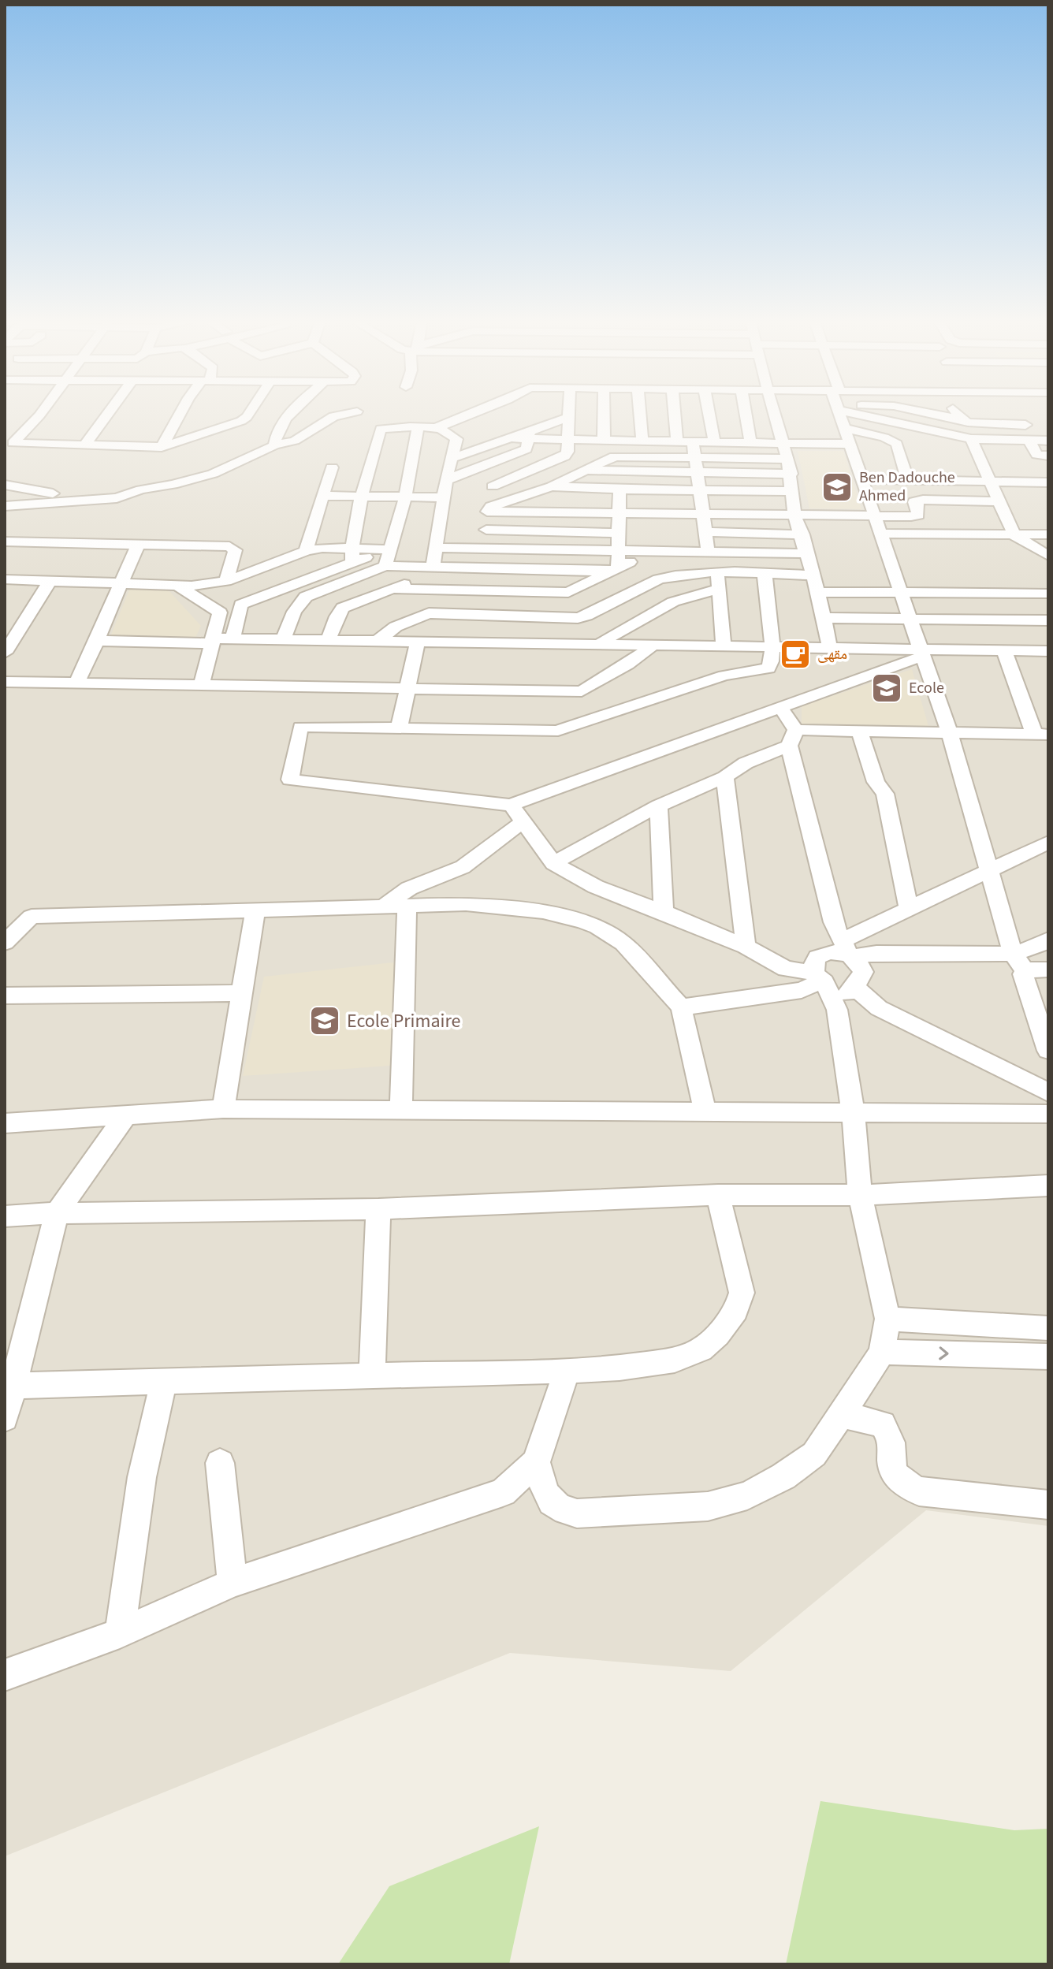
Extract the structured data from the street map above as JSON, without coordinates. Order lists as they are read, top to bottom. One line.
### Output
{"places":{"school or university":["Ben Dadouche Ahmed","Ecole","Ecole Primaire"],"cafe":["مقهى"]}}
